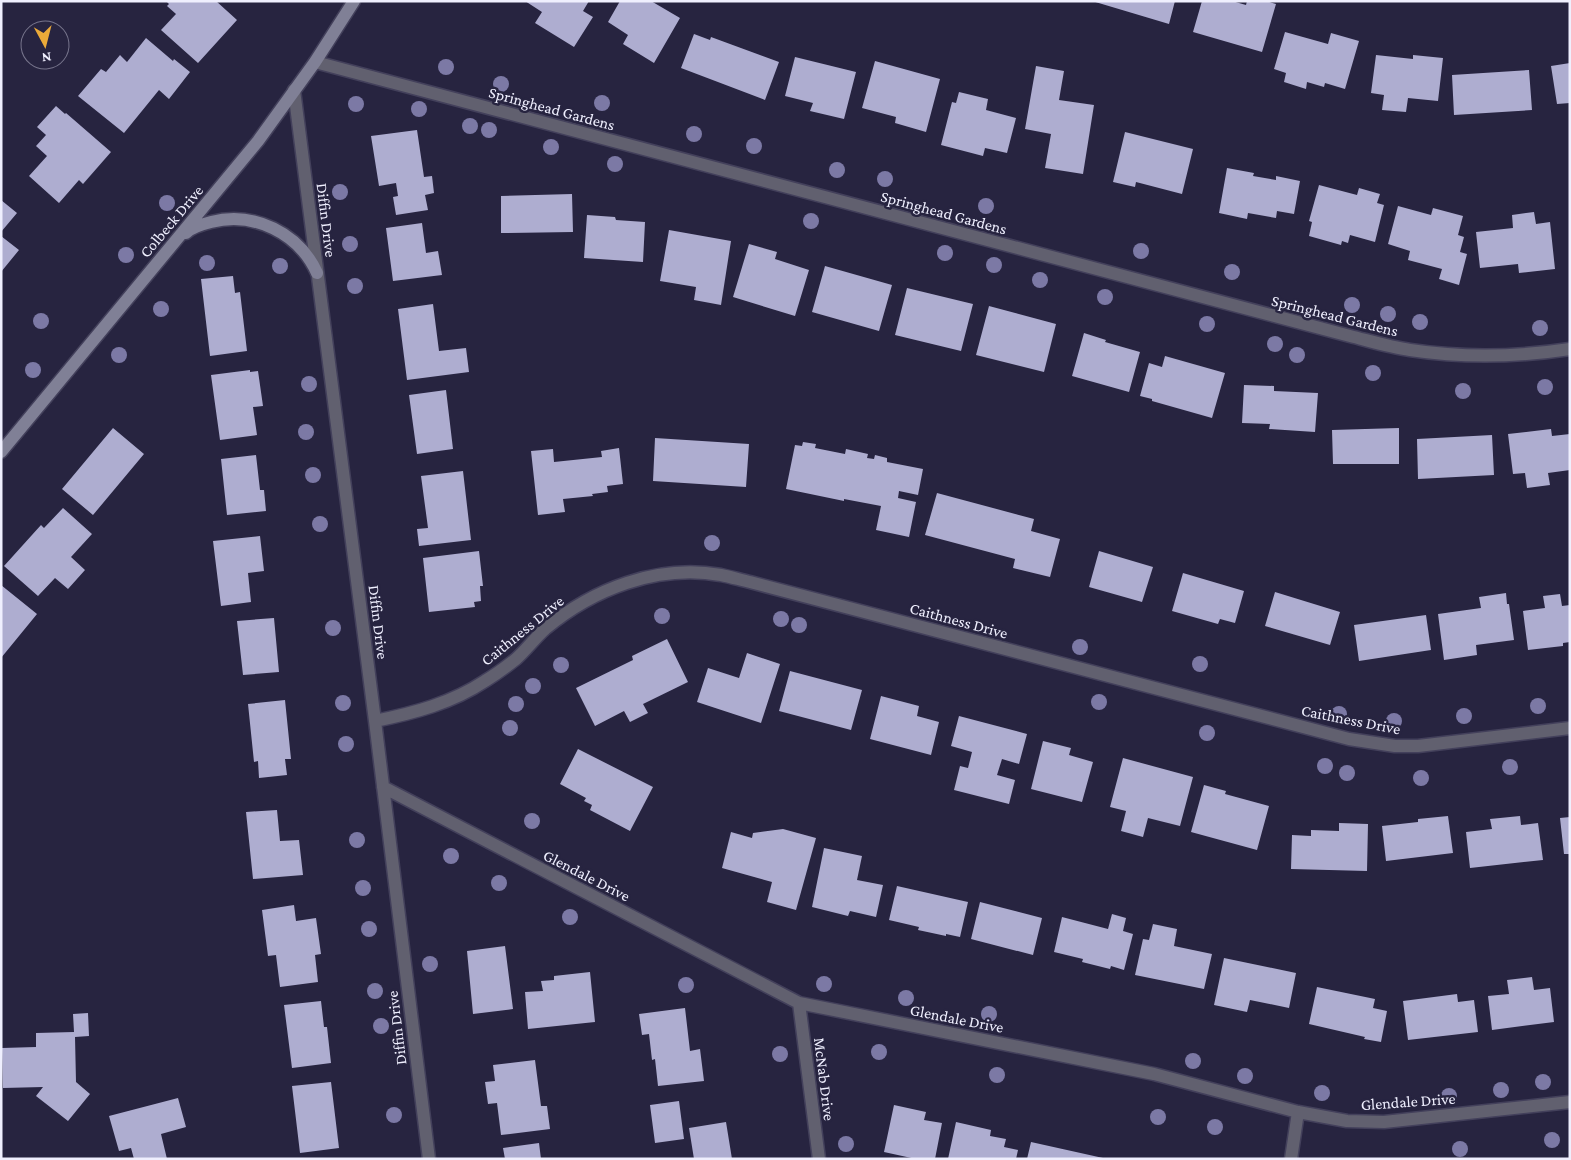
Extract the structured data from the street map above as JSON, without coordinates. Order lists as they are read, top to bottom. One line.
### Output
{"streets":{"street":["Springhead Gardens","Diffin Drive","Colbeck Drive","Caithness Drive","Glendale Drive","McNab Drive"]},"crossings":[["Springhead Gardens","Colbeck Drive"],["Diffin Drive","Colbeck Drive"],["Diffin Drive","Caithness Drive"],["Diffin Drive","Glendale Drive"],["Glendale Drive","McNab Drive"]],"north":"bottom"}
